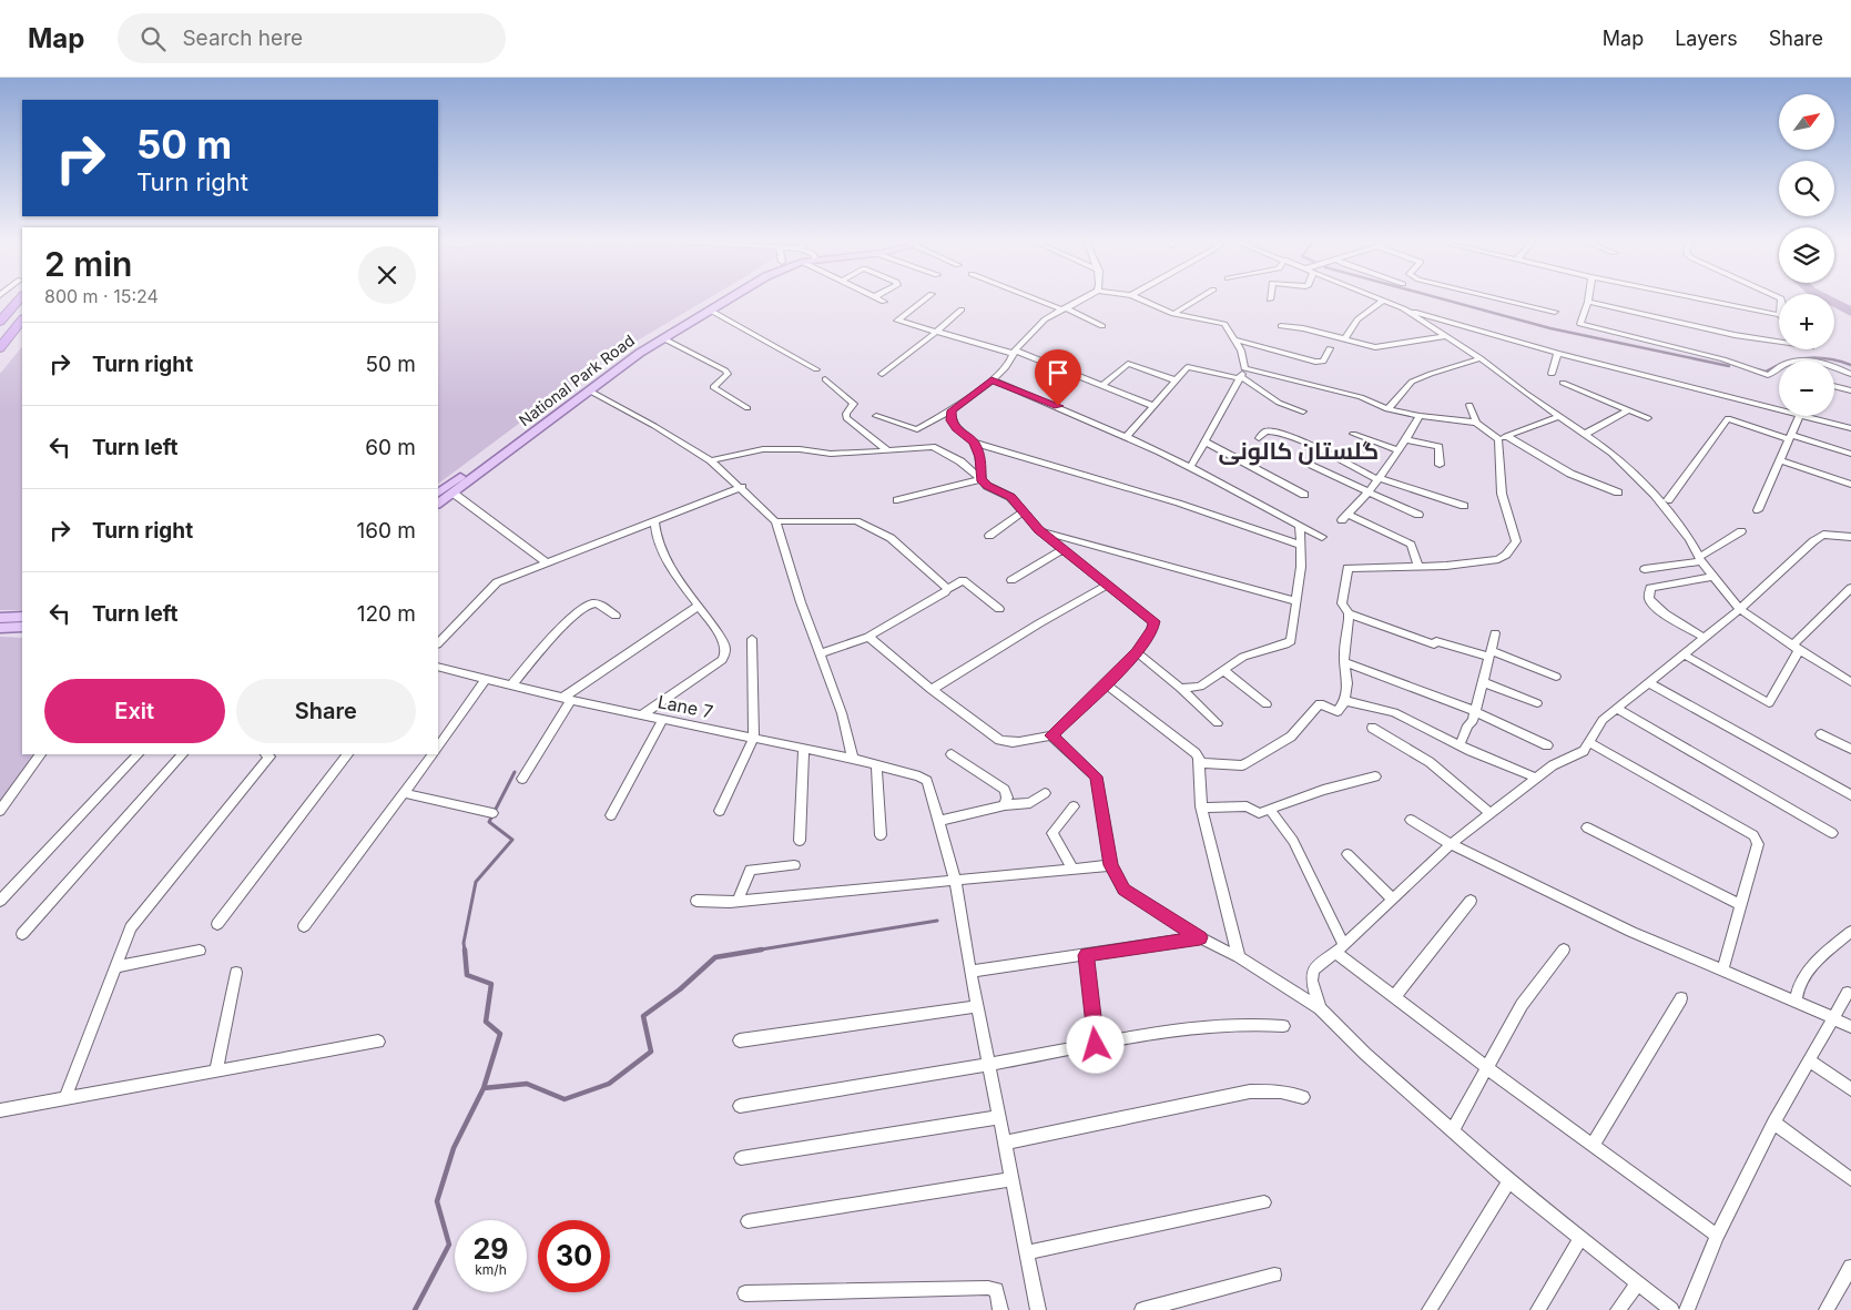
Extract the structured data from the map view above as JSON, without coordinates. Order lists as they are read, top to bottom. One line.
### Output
{"streets":{"main road":["National Park Road"],"street":["Lane 7"]},"districts":["گلستان کالونی"],"north":"top right","page":{"header":"Map","search":"Search here","nav":["Map","Layers","Share"],"map_buttons":["+","−"],"turn":["50 m","Turn right"],"heading":["2 min","800 m · 15:24"],"list":[{"name":"Turn right","value":"50 m"},{"name":"Turn left","value":"60 m"},{"name":"Turn right","value":"160 m"},{"name":"Turn left","value":"120 m"}],"buttons":["Exit","Share"],"speed":"29 km/h","limit":"30"}}
